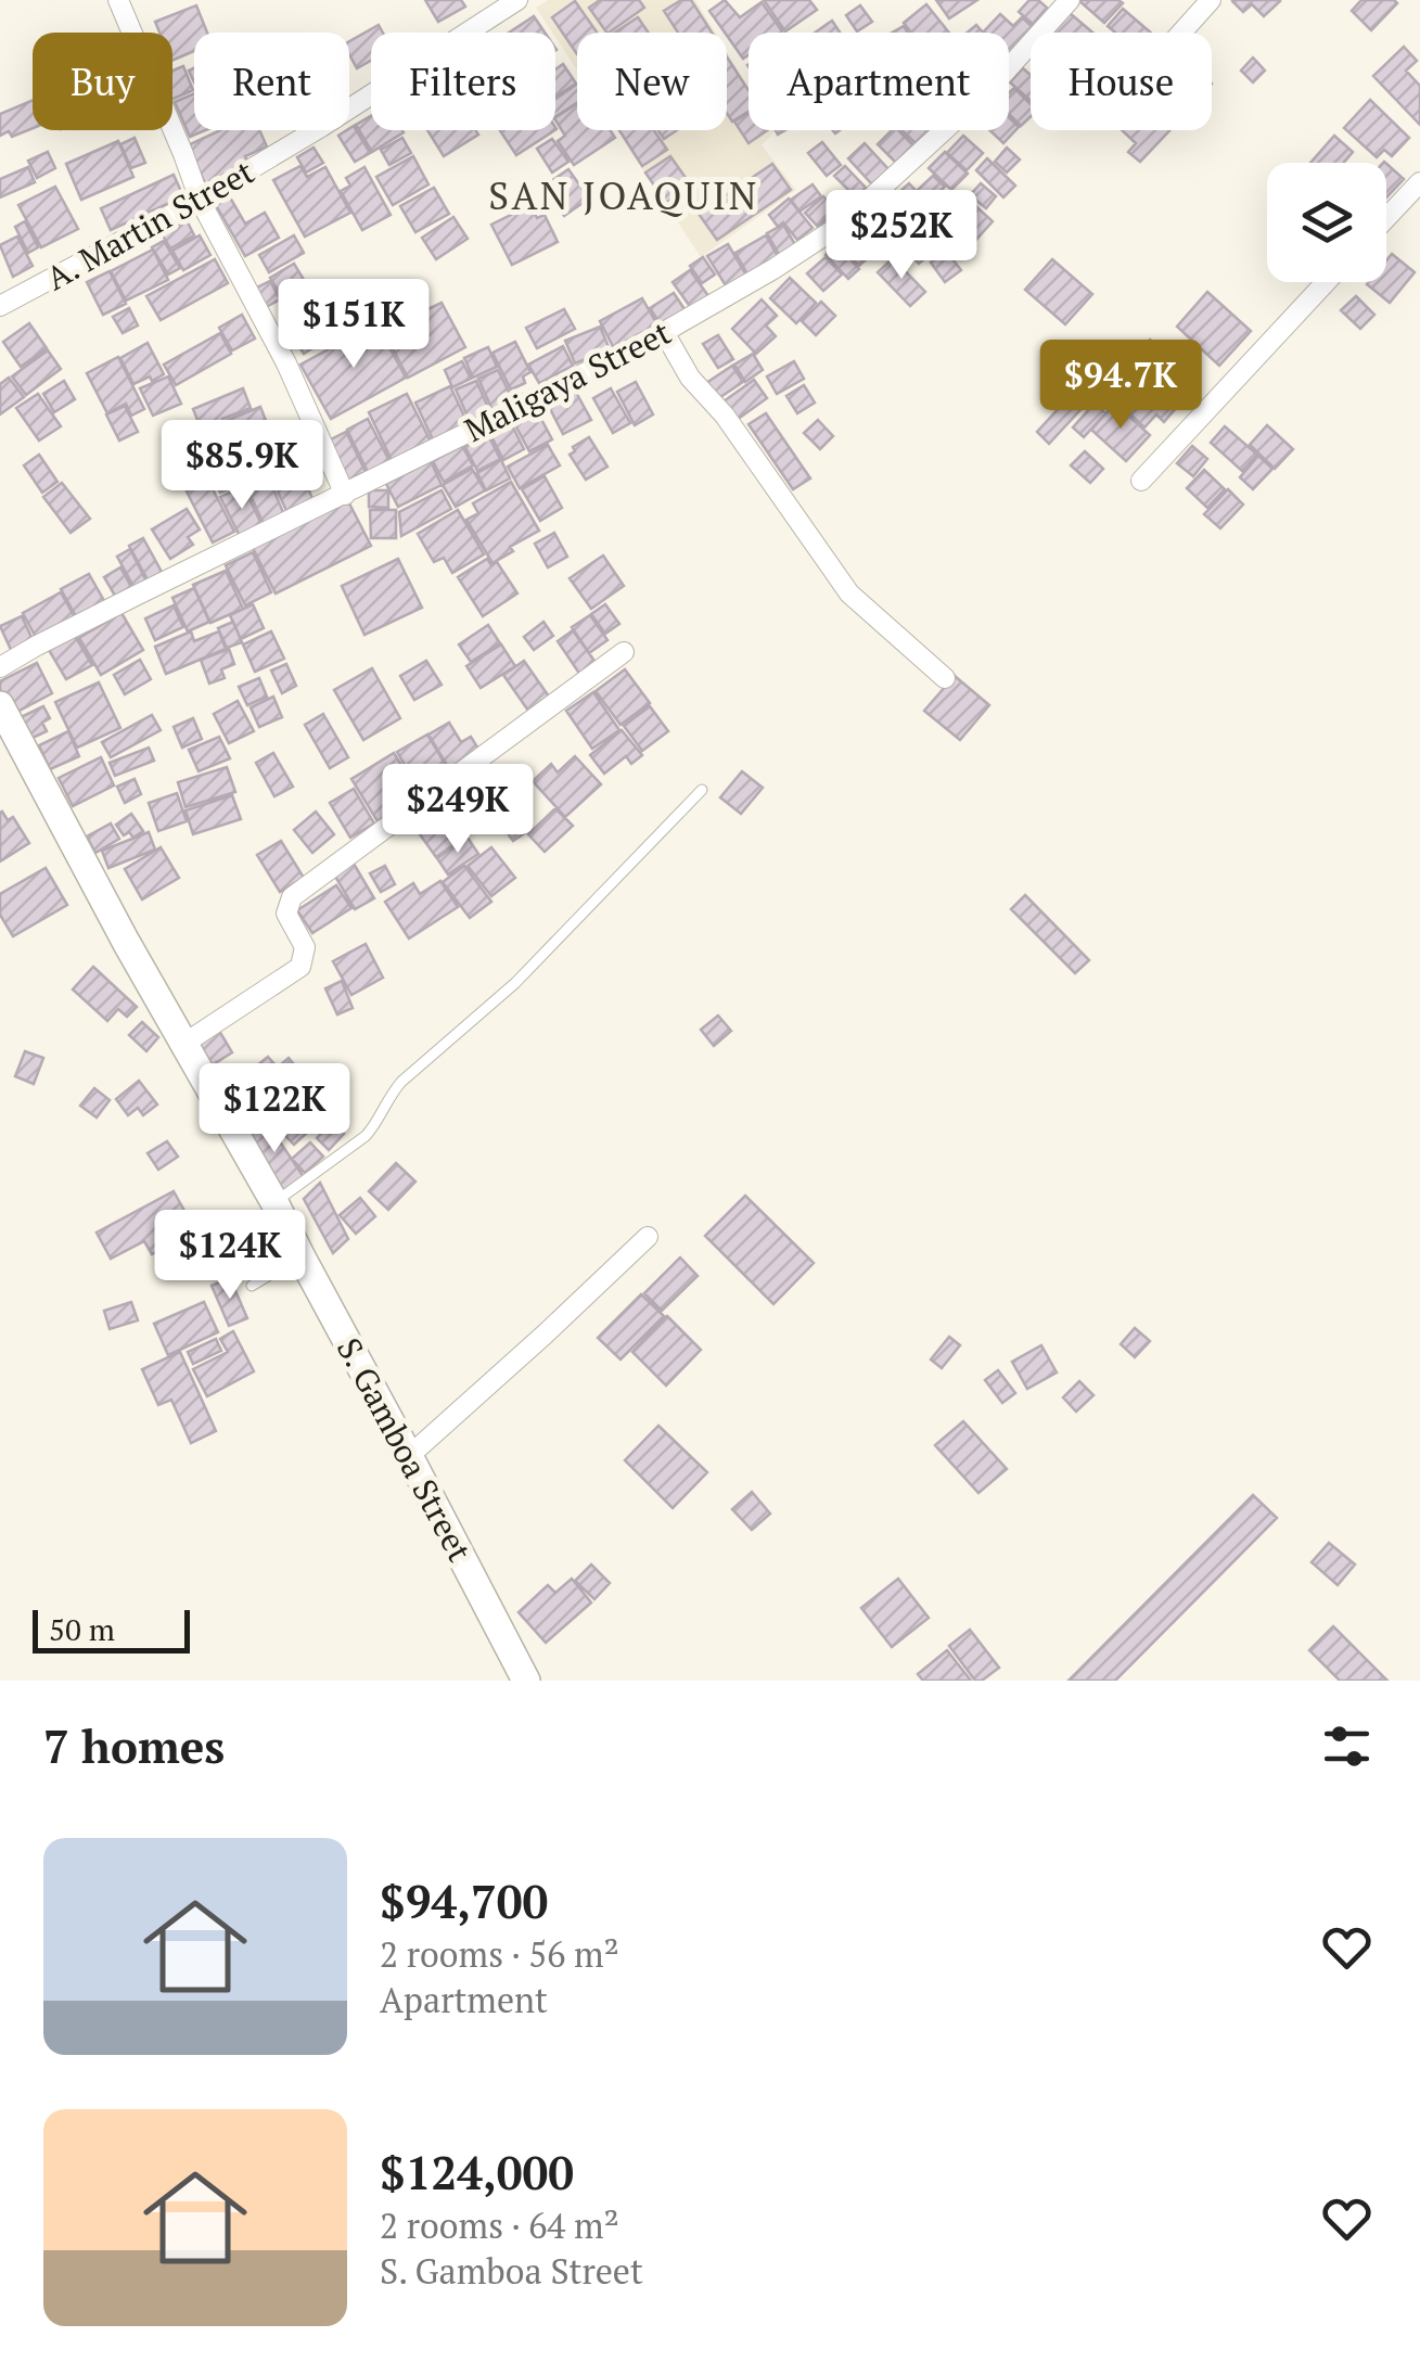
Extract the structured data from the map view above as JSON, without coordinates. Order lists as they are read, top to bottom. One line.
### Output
{"streets":{"main road":["S. Gamboa Street"],"street":["A. Martin Street","Maligaya Street"]},"districts":["SAN JOAQUIN"],"scale_bar":"50 m","page":{"chip":["Buy","Rent","Filters","New","Apartment","House"],"price":["$252K","$151K","$94.7K","$85.9K","$249K","$122K","$124K"],"scale":"50 m","heading":"7 homes","list":[{"name":"$94,700","note":"2 rooms · 56 m² · Apartment"},{"name":"$124,000","note":"2 rooms · 64 m² · S. Gamboa Street"}]}}
